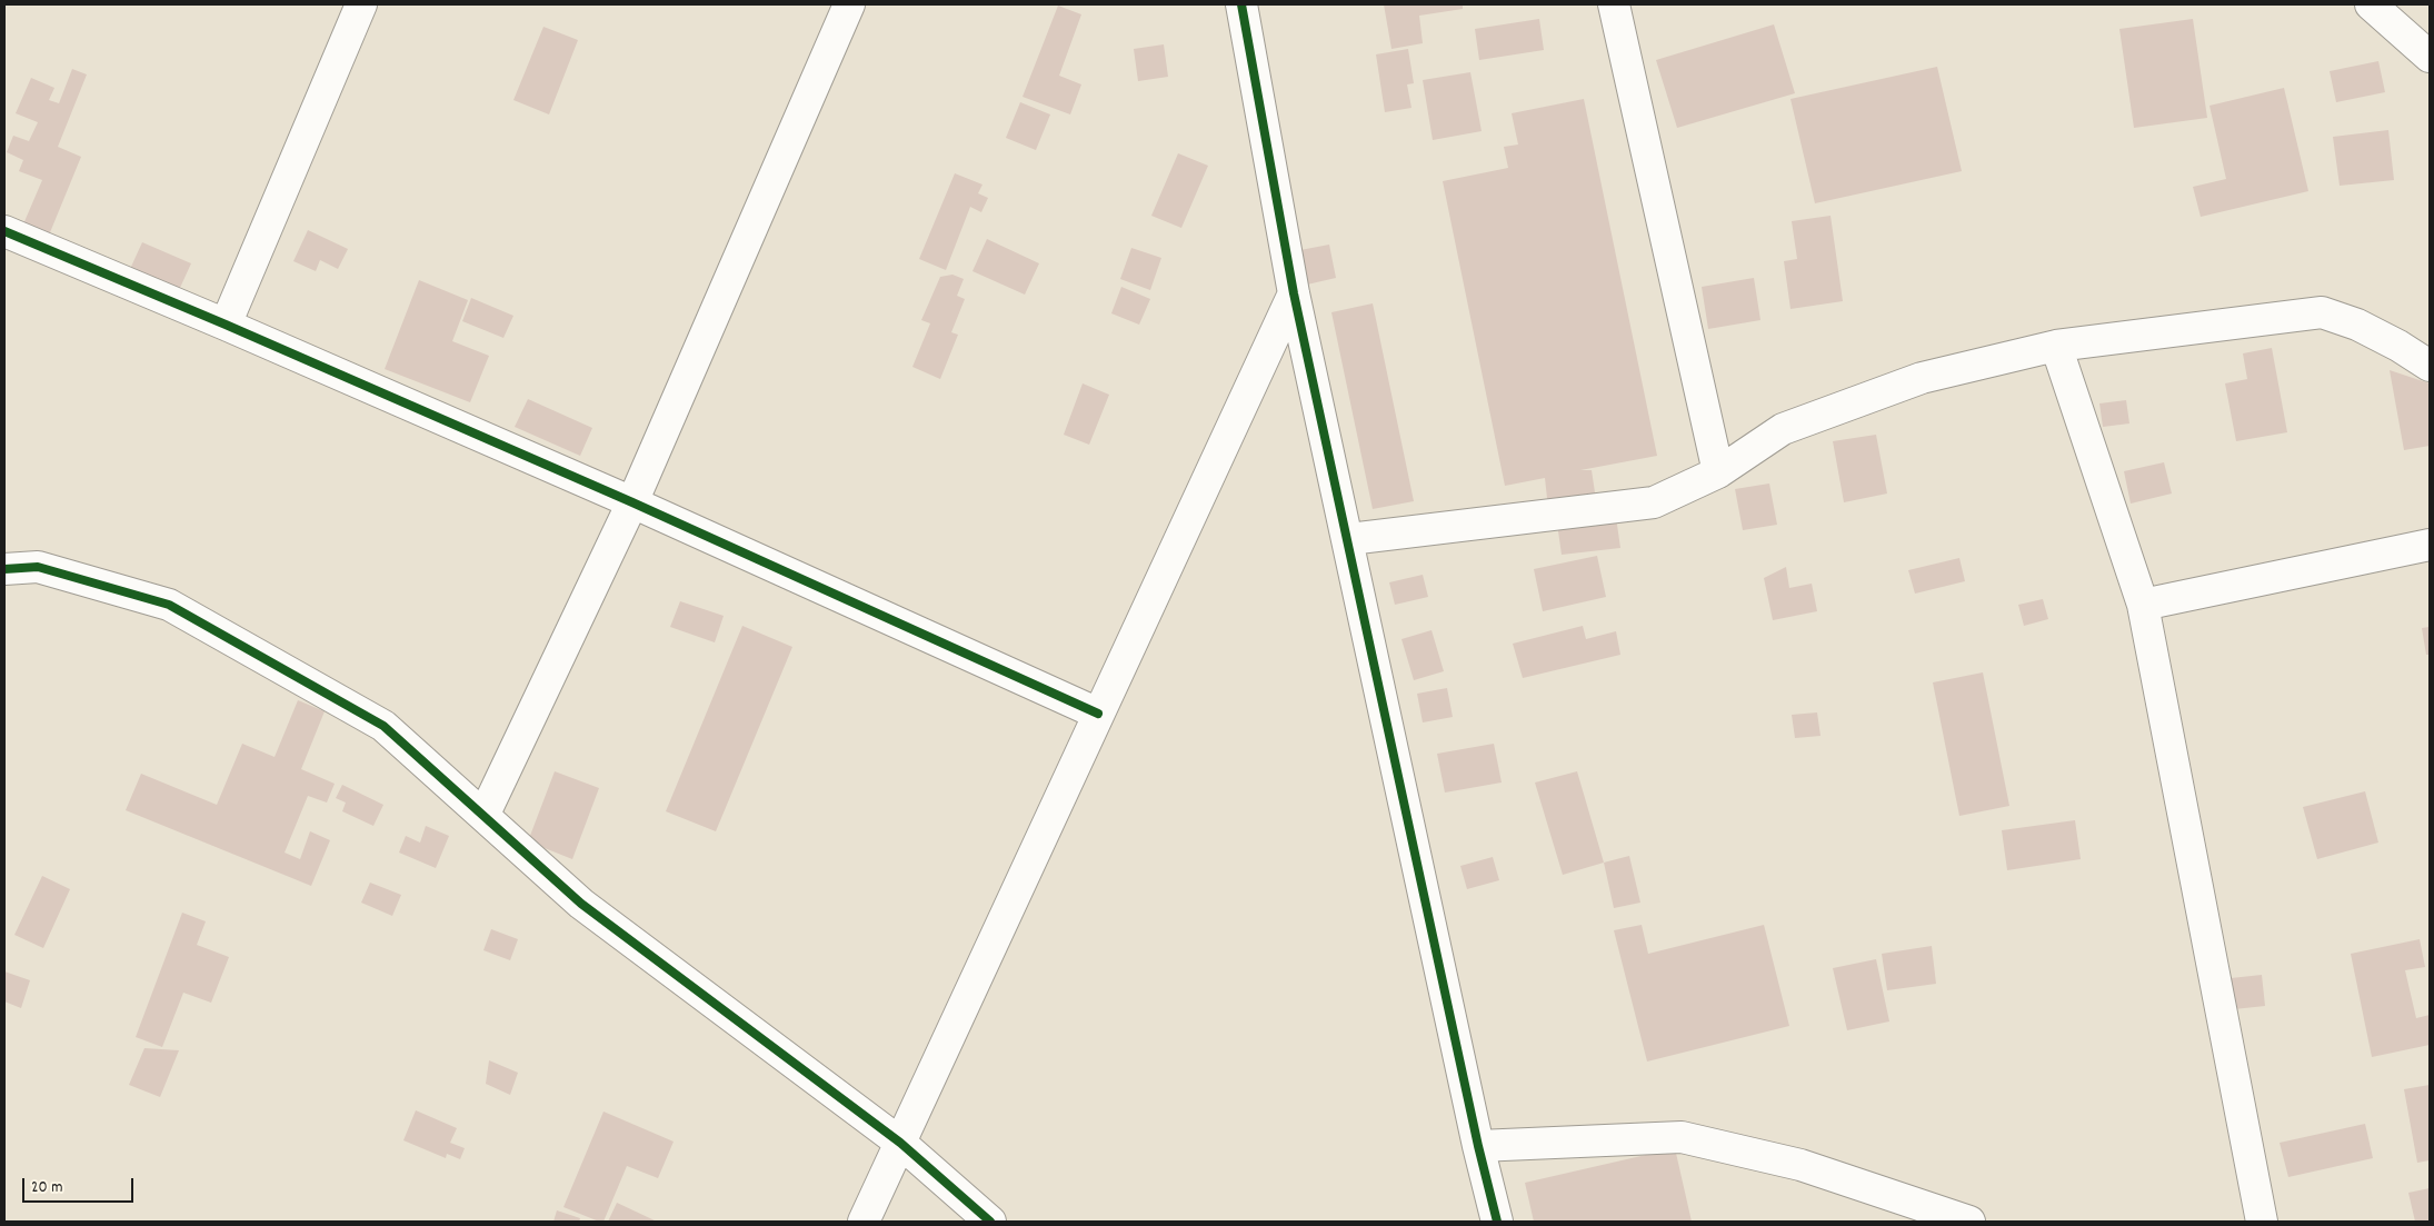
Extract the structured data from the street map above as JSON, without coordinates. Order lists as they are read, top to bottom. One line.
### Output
{"scale_bar":"20 m"}
